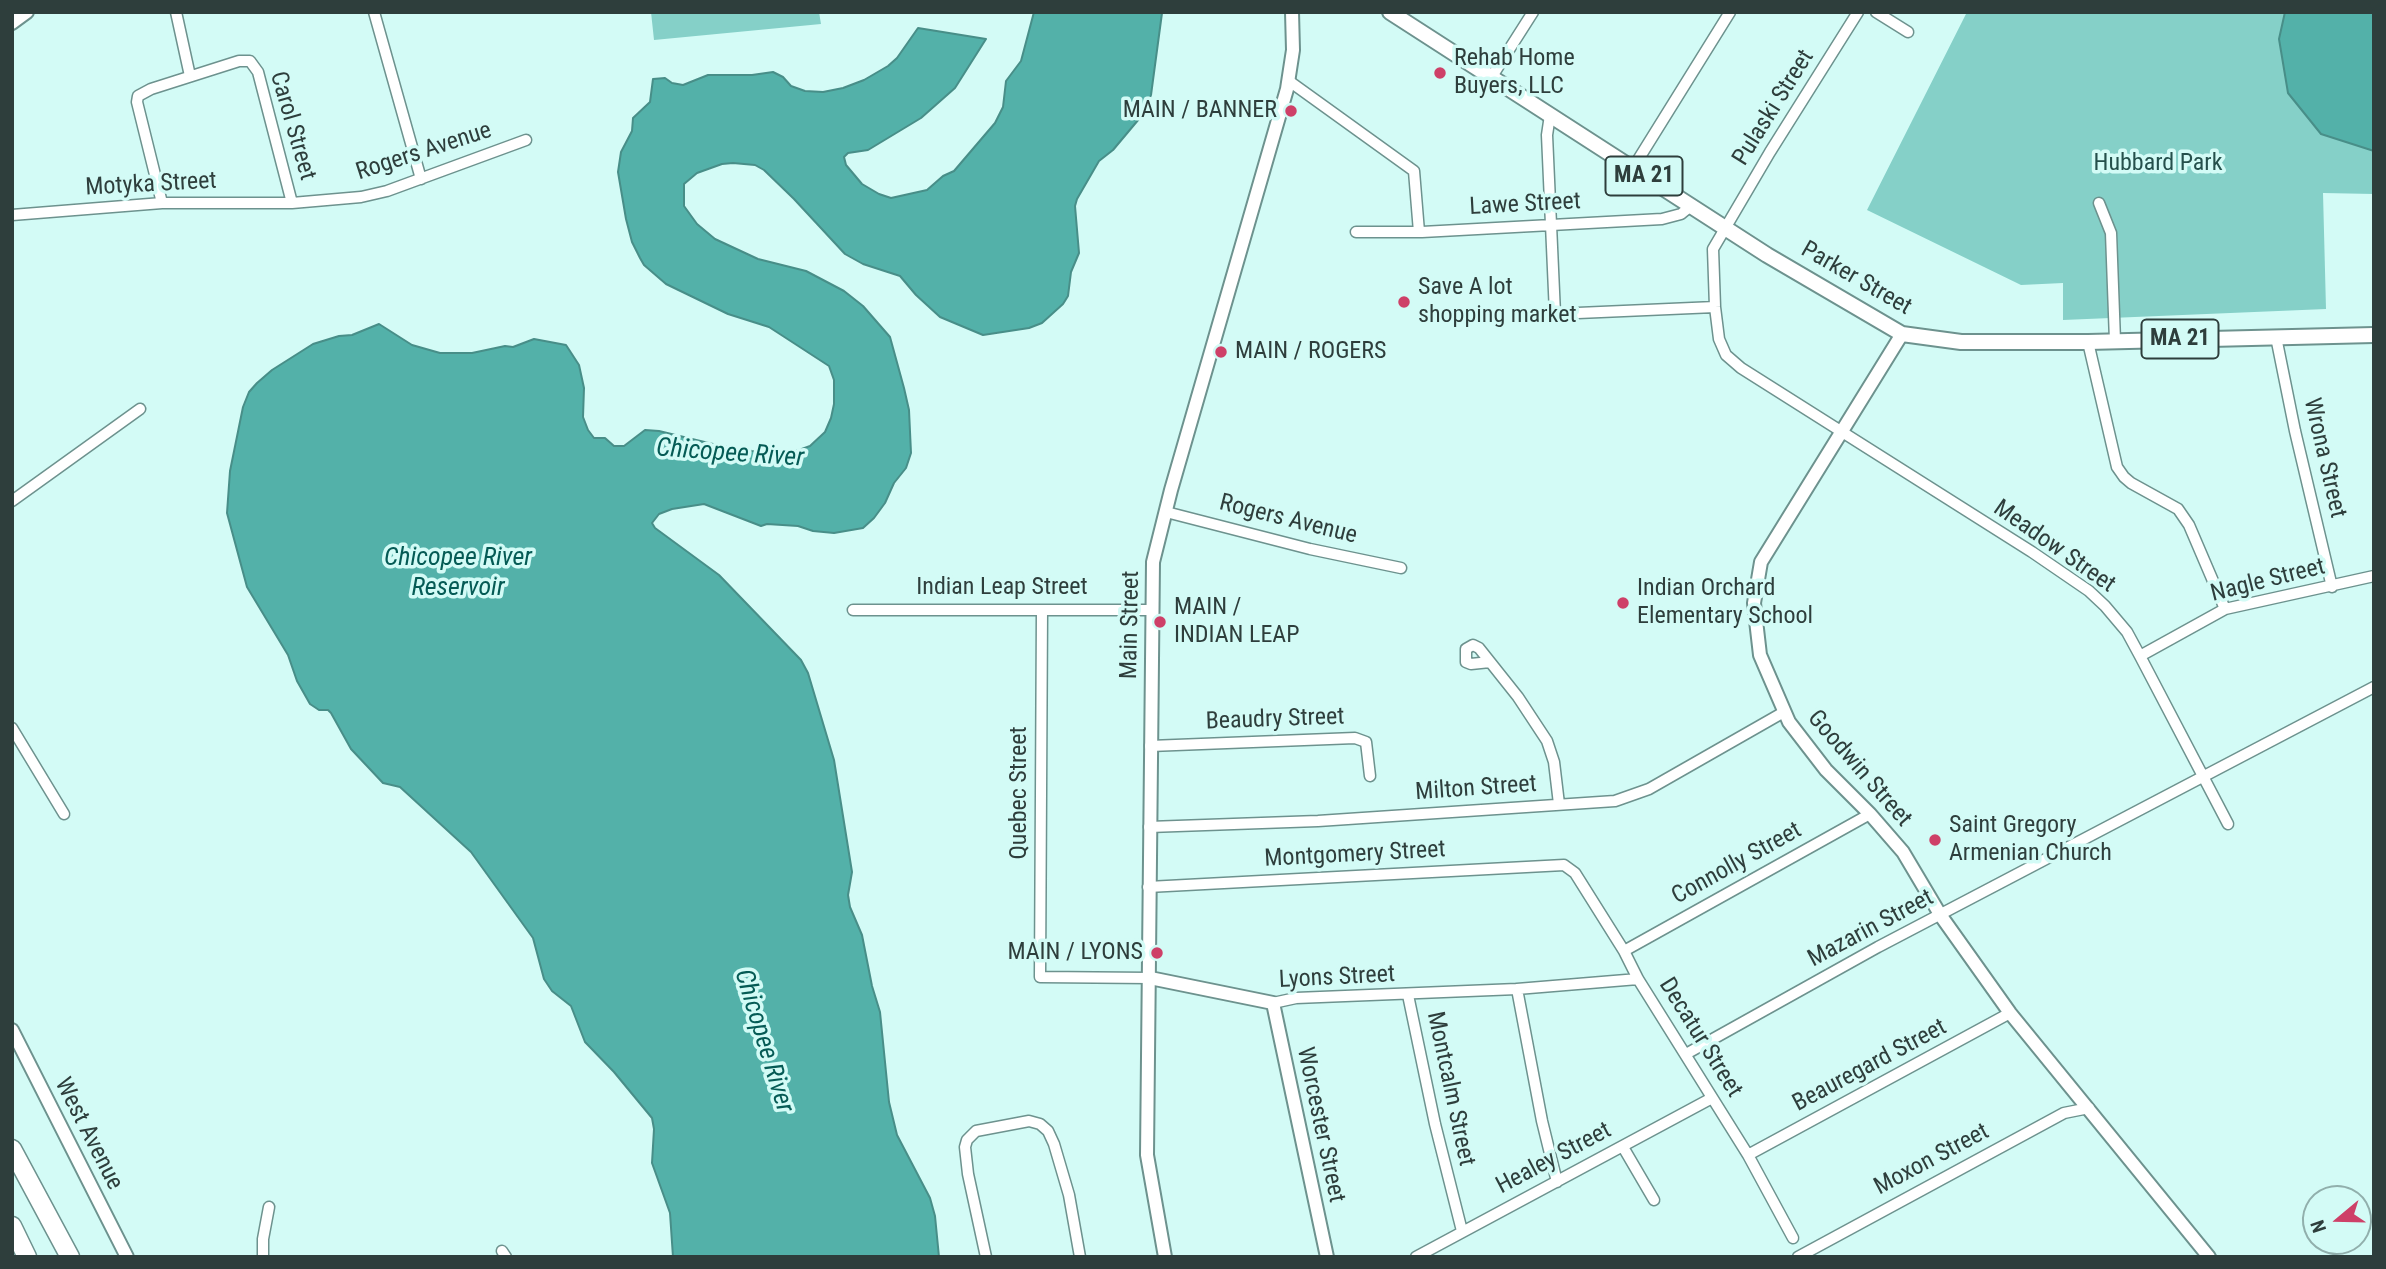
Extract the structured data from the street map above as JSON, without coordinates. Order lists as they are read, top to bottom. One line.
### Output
{"streets":{"main road":["MA 21","Parker Street","Main Street","Goodwin Street","Lyons Street","Worcester Street","West Avenue"],"street":["Pulaski Street","Carol Street","Rogers Avenue","Motyka Street","Lawe Street","Wrona Street","Meadow Street","Nagle Street","Indian Leap Street","Beaudry Street","Milton Street","Quebec Street","Montgomery Street","Connolly Street","Mazarin Street","Decatur Street","Beauregard Street","Montcalm Street","Healey Street","Moxon Street"]},"crossings":[["Pulaski Street","Parker Street"],["Pulaski Street","Meadow Street"],["Carol Street","Rogers Avenue"],["Carol Street","Motyka Street"],["Rogers Avenue","Motyka Street"],["Rogers Avenue","Main Street"],["Lawe Street","Parker Street"],["Parker Street","Wrona Street"],["Parker Street","Goodwin Street"],["Wrona Street","Nagle Street"],["Meadow Street","Nagle Street"],["Meadow Street","Goodwin Street"],["Meadow Street","Mazarin Street"],["Indian Leap Street","Main Street"],["Indian Leap Street","Quebec Street"],["Main Street","Beaudry Street"],["Main Street","Milton Street"],["Main Street","Montgomery Street"],["Main Street","Lyons Street"],["Goodwin Street","Milton Street"],["Goodwin Street","Connolly Street"],["Goodwin Street","Mazarin Street"],["Goodwin Street","Beauregard Street"],["Goodwin Street","Moxon Street"],["Quebec Street","Lyons Street"],["Montgomery Street","Decatur Street"],["Connolly Street","Decatur Street"],["Mazarin Street","Decatur Street"],["Lyons Street","Decatur Street"],["Lyons Street","Montcalm Street"],["Lyons Street","Worcester Street"],["Decatur Street","Beauregard Street"],["Decatur Street","Healey Street"],["Montcalm Street","Healey Street"]],"water":["Chicopee River","Chicopee River Reservoir"],"parks":["Hubbard Park"],"places":["Rehab Home Buyers, LLC","MAIN / BANNER","Save A lot shopping market","MAIN / ROGERS","Indian Orchard Elementary School","MAIN / INDIAN LEAP","Saint Gregory Armenian Church","MAIN / LYONS"],"north":"left"}
